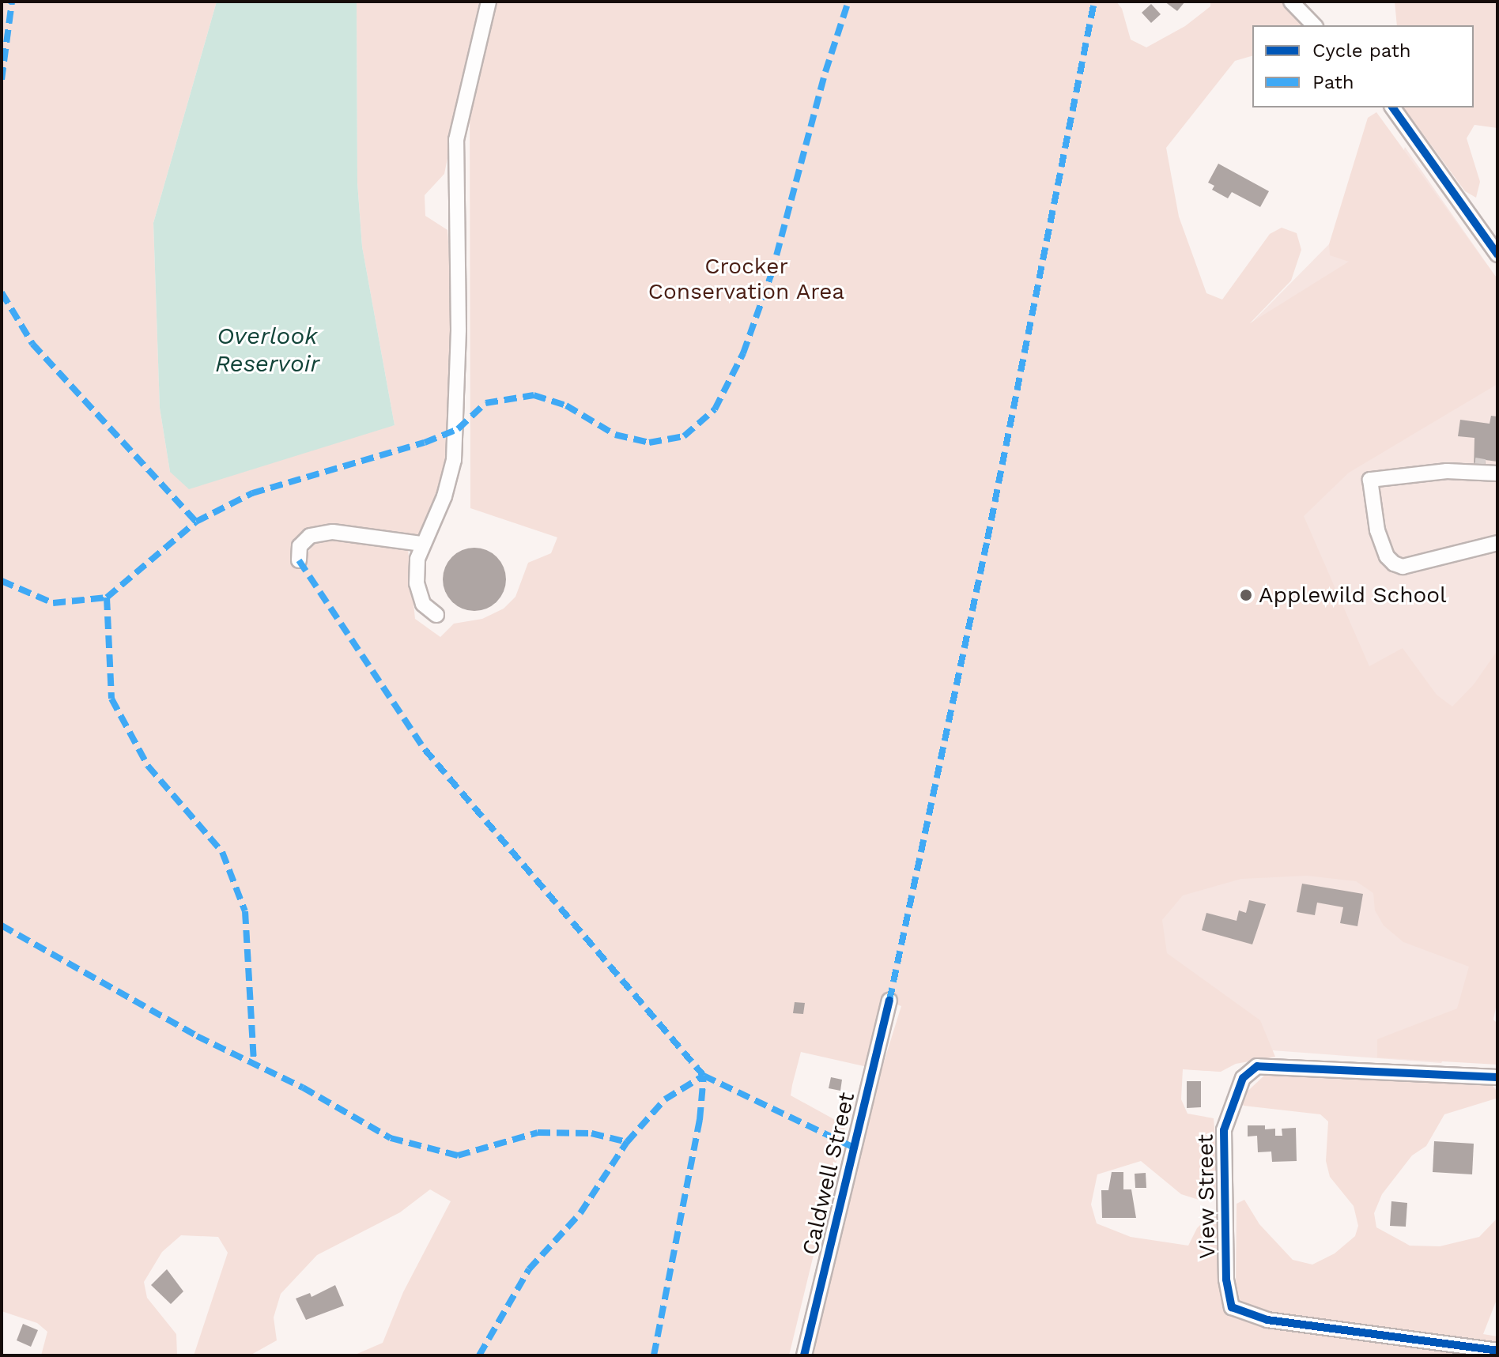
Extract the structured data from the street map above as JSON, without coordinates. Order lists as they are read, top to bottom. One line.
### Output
{"streets":{"street":["Caldwell Street","View Street"]},"water":["Overlook Reservoir"],"parks":["Crocker Conservation Area"],"places":["Applewild School"],"legend":["Cycle path","Path"]}
